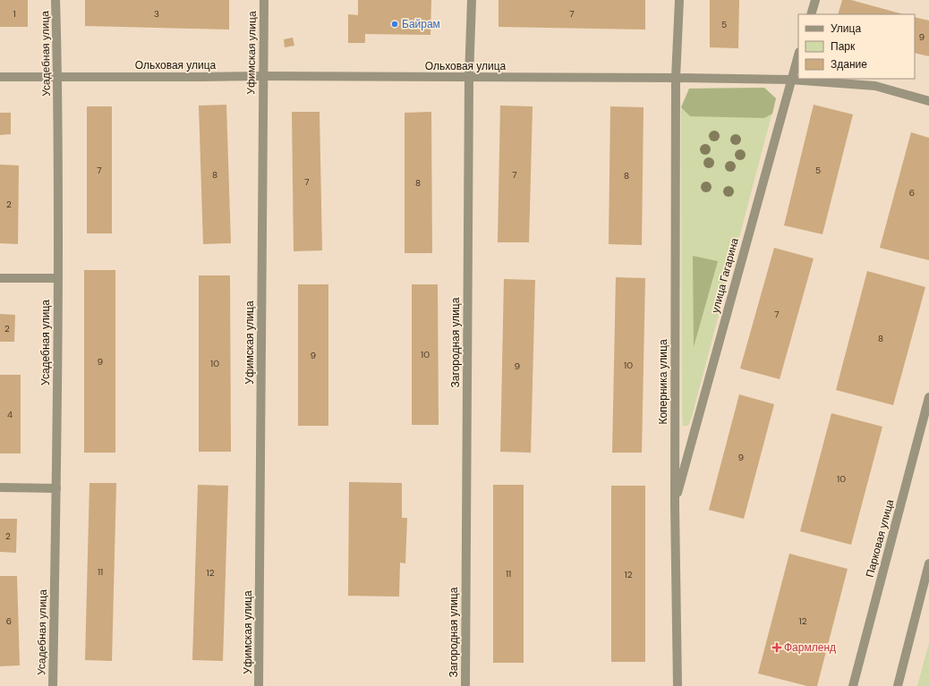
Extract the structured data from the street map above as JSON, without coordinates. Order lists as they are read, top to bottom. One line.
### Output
{"streets":{"street":["Уфимская улица","Усадебная улица","Ольховая улица","улица Гагарина","Загородная улица","Коперника улица","Парковая улица"]},"crossings":[["Уфимская улица","Ольховая улица"],["Усадебная улица","Ольховая улица"],["Ольховая улица","улица Гагарина"],["Ольховая улица","Загородная улица"],["Ольховая улица","Коперника улица"],["улица Гагарина","Коперника улица"]],"places":{"other":["Байрам"],"health":["Фармленд"]},"house_numbers":["1","3","7","5","9","7","5","8","7","8","7","8","6","2","7","2","8","10","9","9","10","10","9","4","9","10","2","11","12","11","12","6","12"],"legend":["Улица","Парк","Здание"]}
